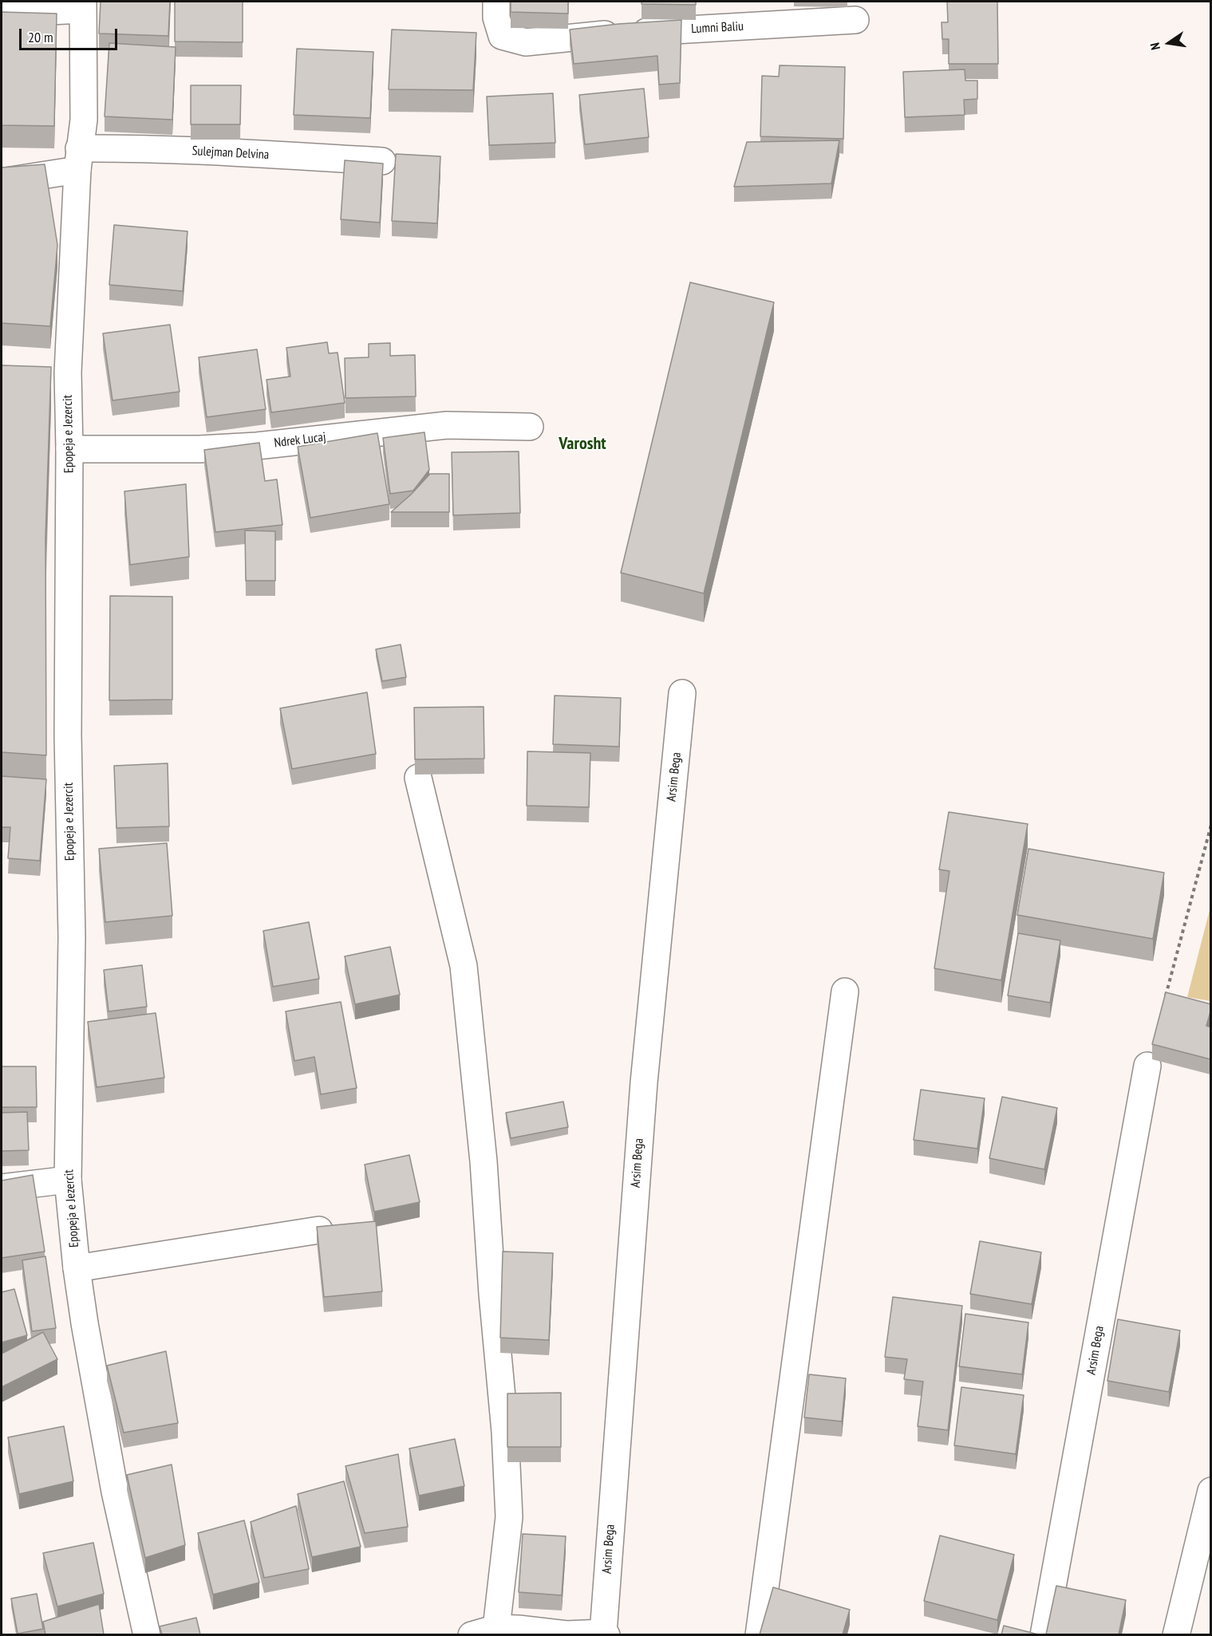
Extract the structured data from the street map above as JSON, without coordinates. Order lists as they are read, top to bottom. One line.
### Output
{"streets":{"street":["Lumni Baliu","Sulejman Delvina","Epopeja e Jezercit","Ndrek Lucaj","Arsim Bega"]},"crossings":[["Sulejman Delvina","Epopeja e Jezercit"],["Epopeja e Jezercit","Ndrek Lucaj"]],"districts":["Varosht"],"scale_bar":"20 m","north":"left"}
